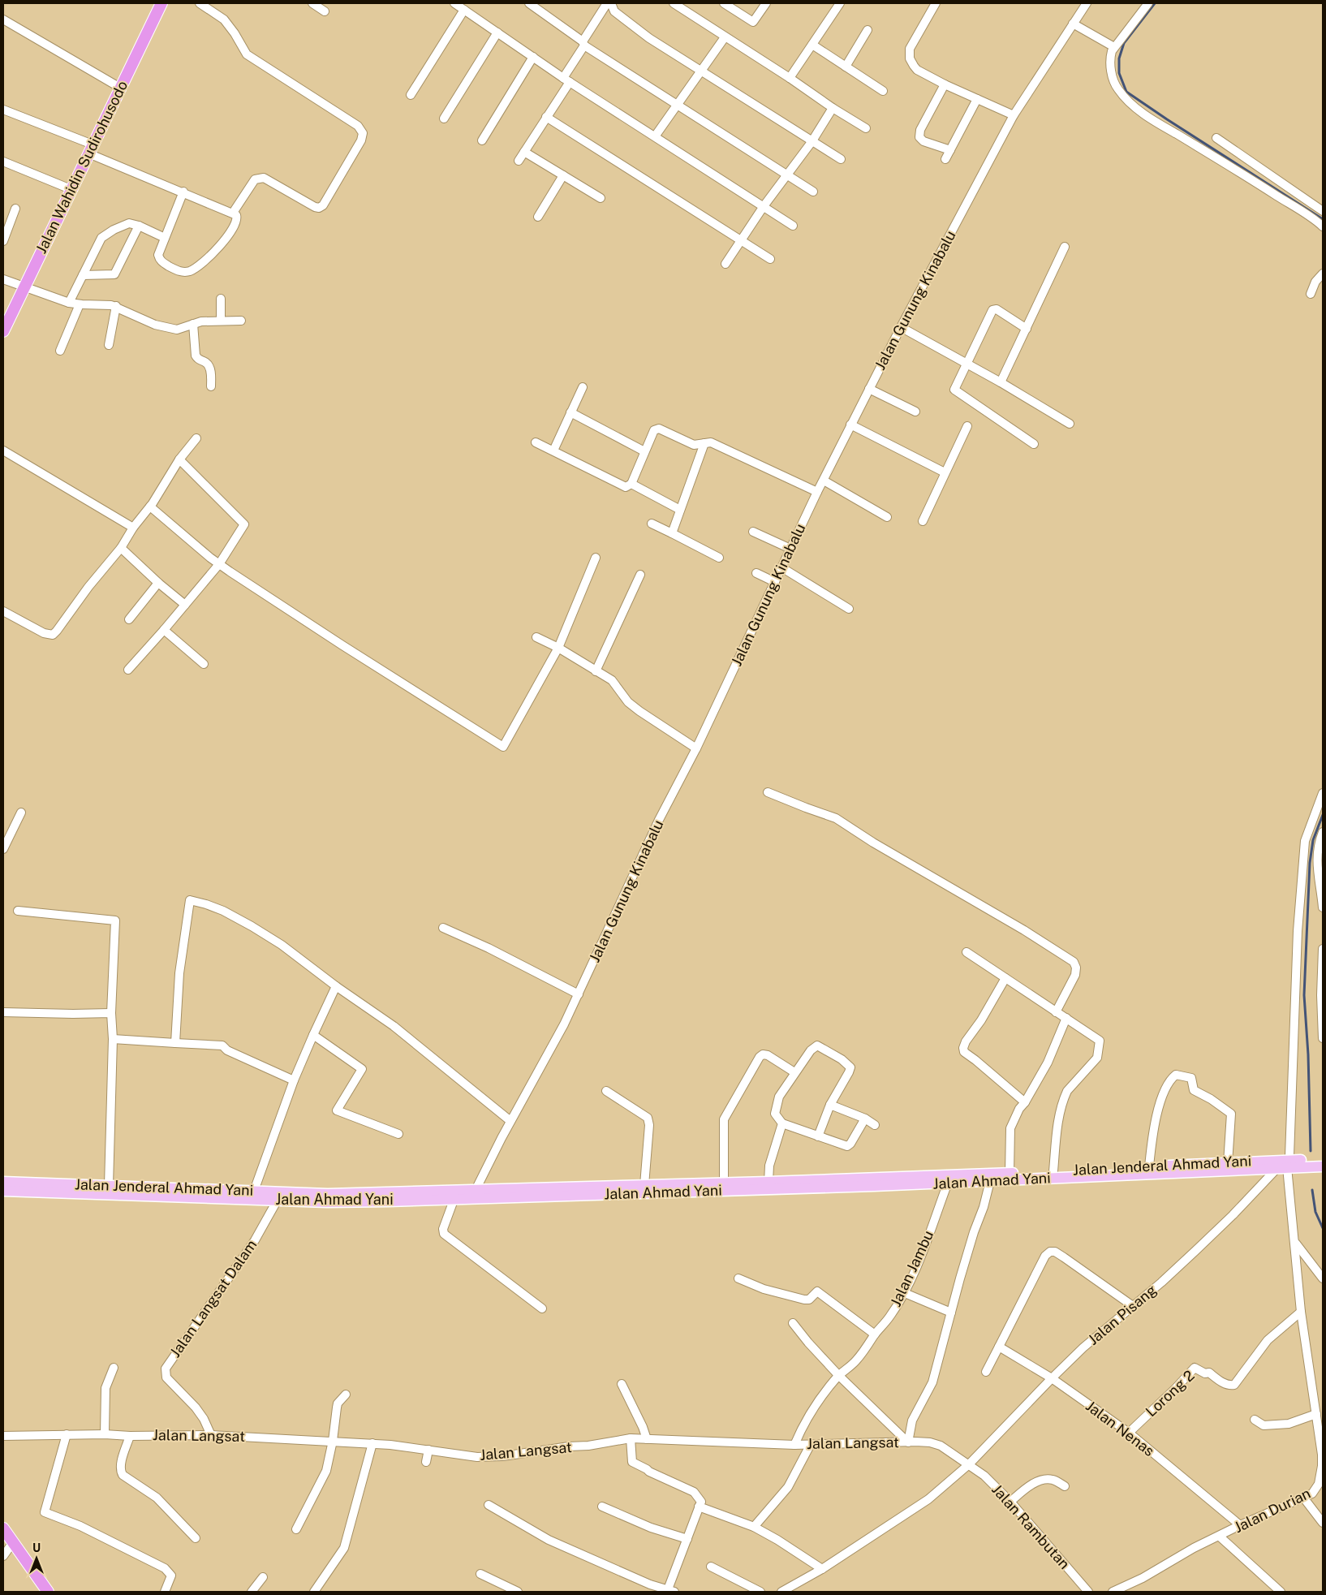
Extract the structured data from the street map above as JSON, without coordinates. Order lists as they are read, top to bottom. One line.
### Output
{"streets":{"highway":["Jalan Wahidin Sudirohusodo"],"main road":["Jalan Jenderal Ahmad Yani","Jalan Ahmad Yani"],"street":["Jalan Gunung Kinabalu","Jalan Jambu","Jalan Langsat Dalam","Jalan Pisang","Lorong 2","Jalan Nenas","Jalan Langsat","Jalan Durian","Jalan Rambutan"]},"crossings":[["Jalan Gunung Kinabalu","Jalan Jenderal Ahmad Yani"],["Jalan Gunung Kinabalu","Jalan Ahmad Yani"],["Jalan Jenderal Ahmad Yani","Jalan Ahmad Yani"],["Jalan Jenderal Ahmad Yani","Jalan Pisang"],["Jalan Jenderal Ahmad Yani","Jalan Durian"],["Jalan Ahmad Yani","Jalan Jambu"],["Jalan Ahmad Yani","Jalan Langsat Dalam"],["Jalan Ahmad Yani","Jalan Pisang"],["Jalan Ahmad Yani","Jalan Durian"],["Jalan Jambu","Jalan Langsat"],["Jalan Langsat Dalam","Jalan Langsat"],["Jalan Pisang","Jalan Nenas"],["Jalan Pisang","Jalan Langsat"],["Jalan Pisang","Jalan Durian"],["Jalan Pisang","Jalan Rambutan"],["Lorong 2","Jalan Nenas"],["Lorong 2","Jalan Durian"],["Jalan Nenas","Jalan Durian"],["Jalan Langsat","Jalan Rambutan"]],"north":"top"}
